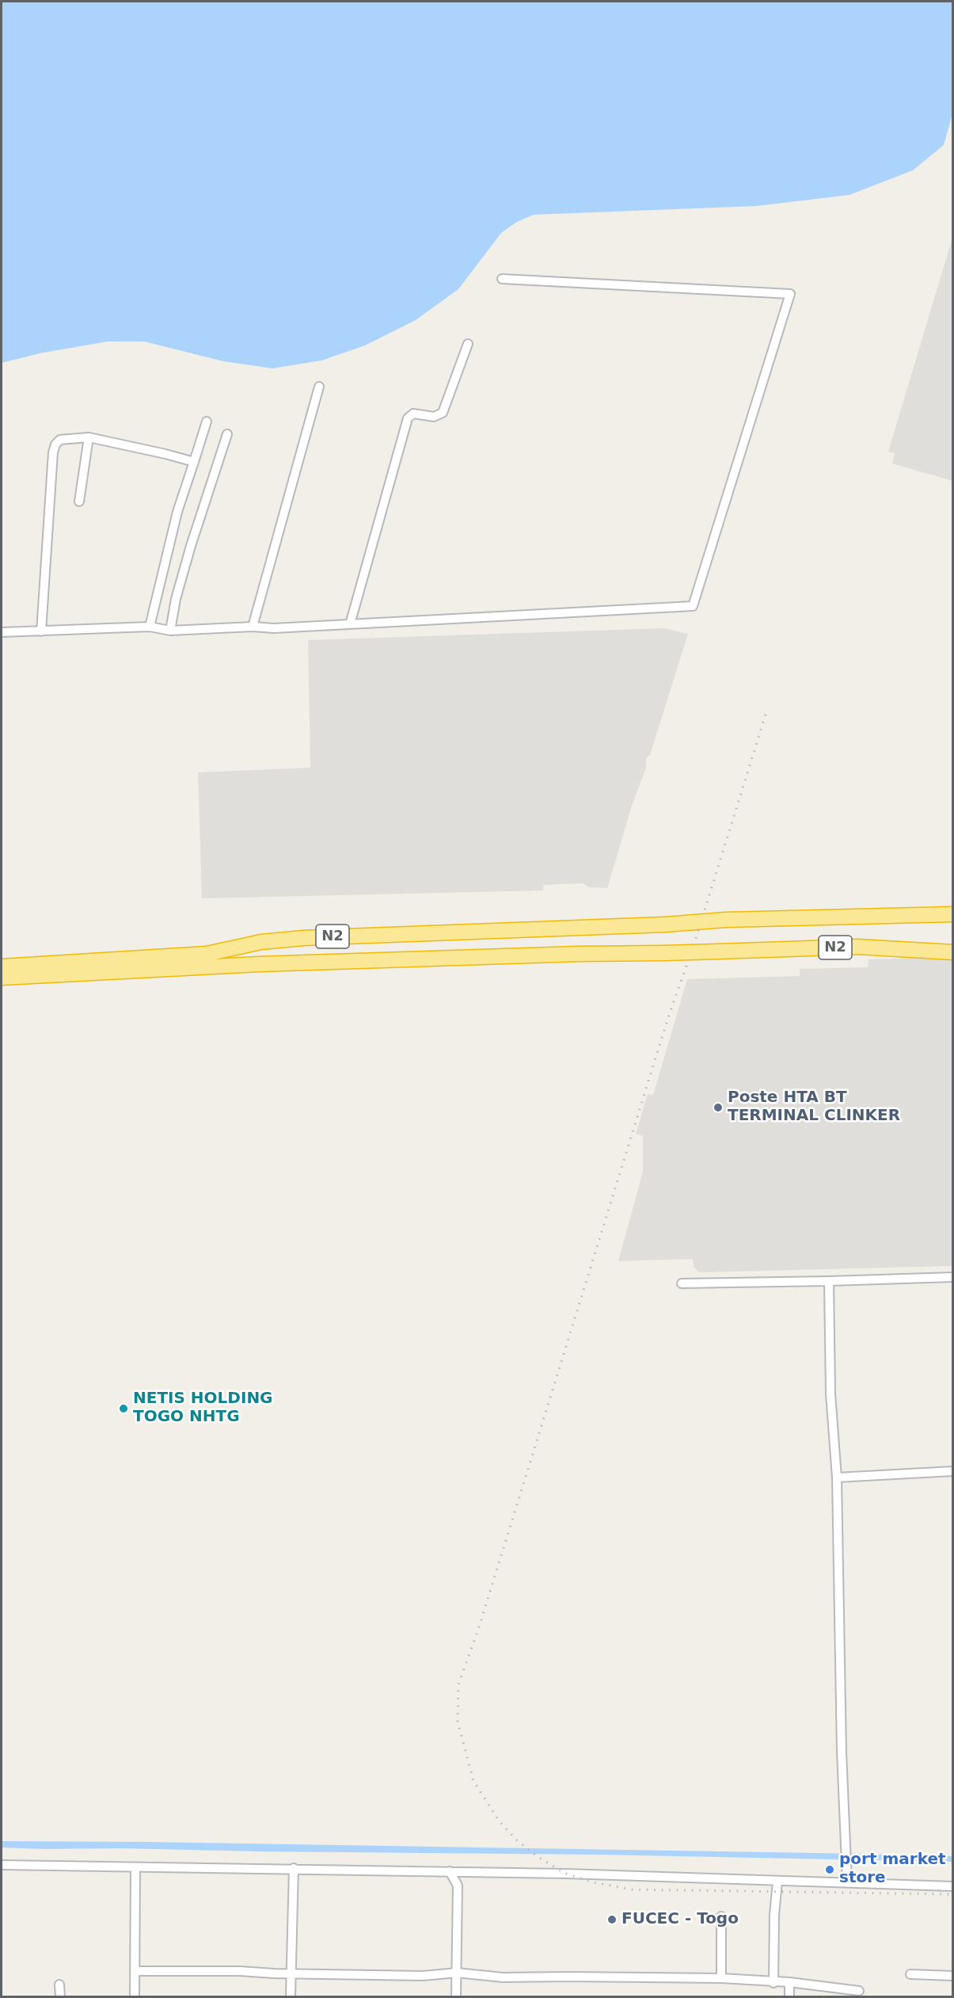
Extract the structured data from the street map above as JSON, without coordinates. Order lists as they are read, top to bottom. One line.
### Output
{"streets":{"highway":["N2"]},"places":["Poste HTA BT TERMINAL CLINKER","NETIS HOLDING TOGO NHTG","port market store","FUCEC - Togo"]}
